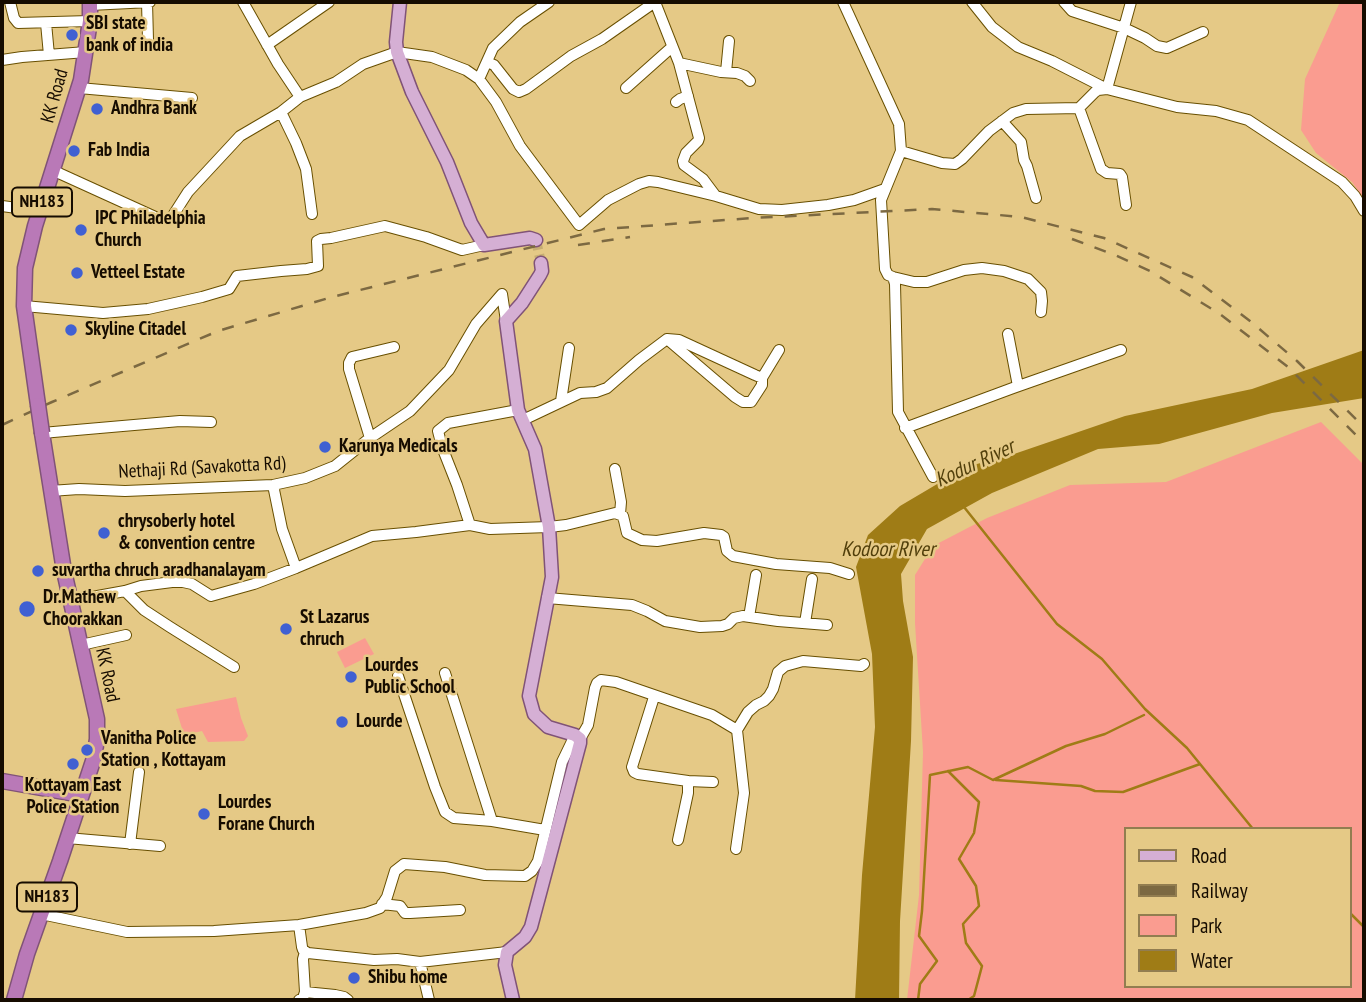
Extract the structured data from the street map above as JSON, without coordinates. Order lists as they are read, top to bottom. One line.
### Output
{"streets":{"highway":["KK Road","NH183"],"street":["Nethaji Rd (Savakotta Rd)"]},"crossings":[["KK Road","Nethaji Rd (Savakotta Rd)"]],"water":["Kodur River","Kodoor River"],"places":["SBI state bank of india","Andhra Bank","Fab India","IPC Philadelphia Church","Vetteel Estate","Skyline Citadel","Karunya Medicals","chrysoberly hotel & convention centre","suvartha chruch aradhanalayam","Dr.Mathew Choorakkan","St Lazarus chruch","Lourdes Public School","Lourde","Vanitha Police Station , Kottayam","Kottayam East Police Station","Lourdes Forane Church","Shibu home"],"legend":["Road","Railway","Park","Water"]}
